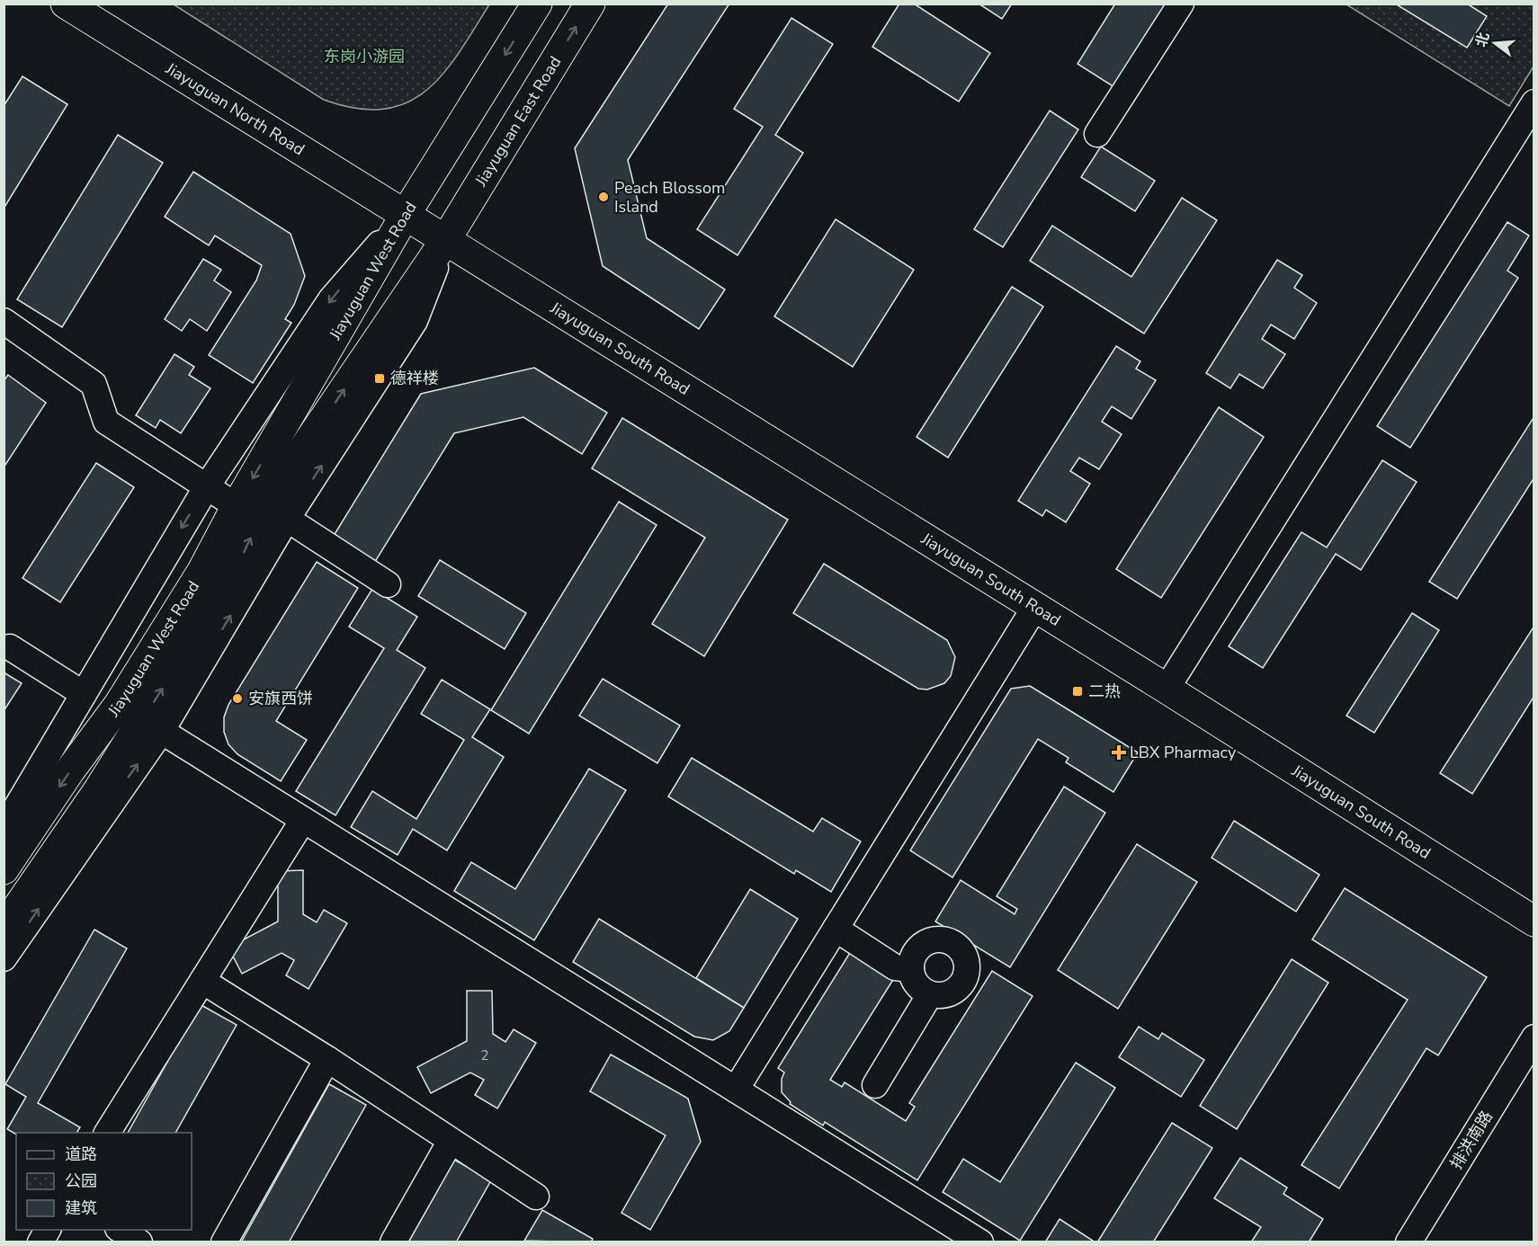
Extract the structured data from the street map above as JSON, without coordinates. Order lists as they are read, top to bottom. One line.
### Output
{"streets":{"main road":["Jiayuguan North Road","Jiayuguan East Road","Jiayuguan West Road","Jiayuguan South Road"],"street":["排洪南路"]},"crossings":[["Jiayuguan North Road","Jiayuguan East Road"],["Jiayuguan North Road","Jiayuguan West Road"],["Jiayuguan North Road","Jiayuguan South Road"],["Jiayuguan East Road","Jiayuguan West Road"],["Jiayuguan East Road","Jiayuguan South Road"],["Jiayuguan West Road","Jiayuguan South Road"]],"parks":["东岗小游园"],"places":{"other":["Peach Blossom Island","安旗西饼"],"transit":["德祥楼","二热"],"health":["LBX Pharmacy"]},"house_numbers":["2"],"legend":["道路","公园","建筑"],"north":"left"}
